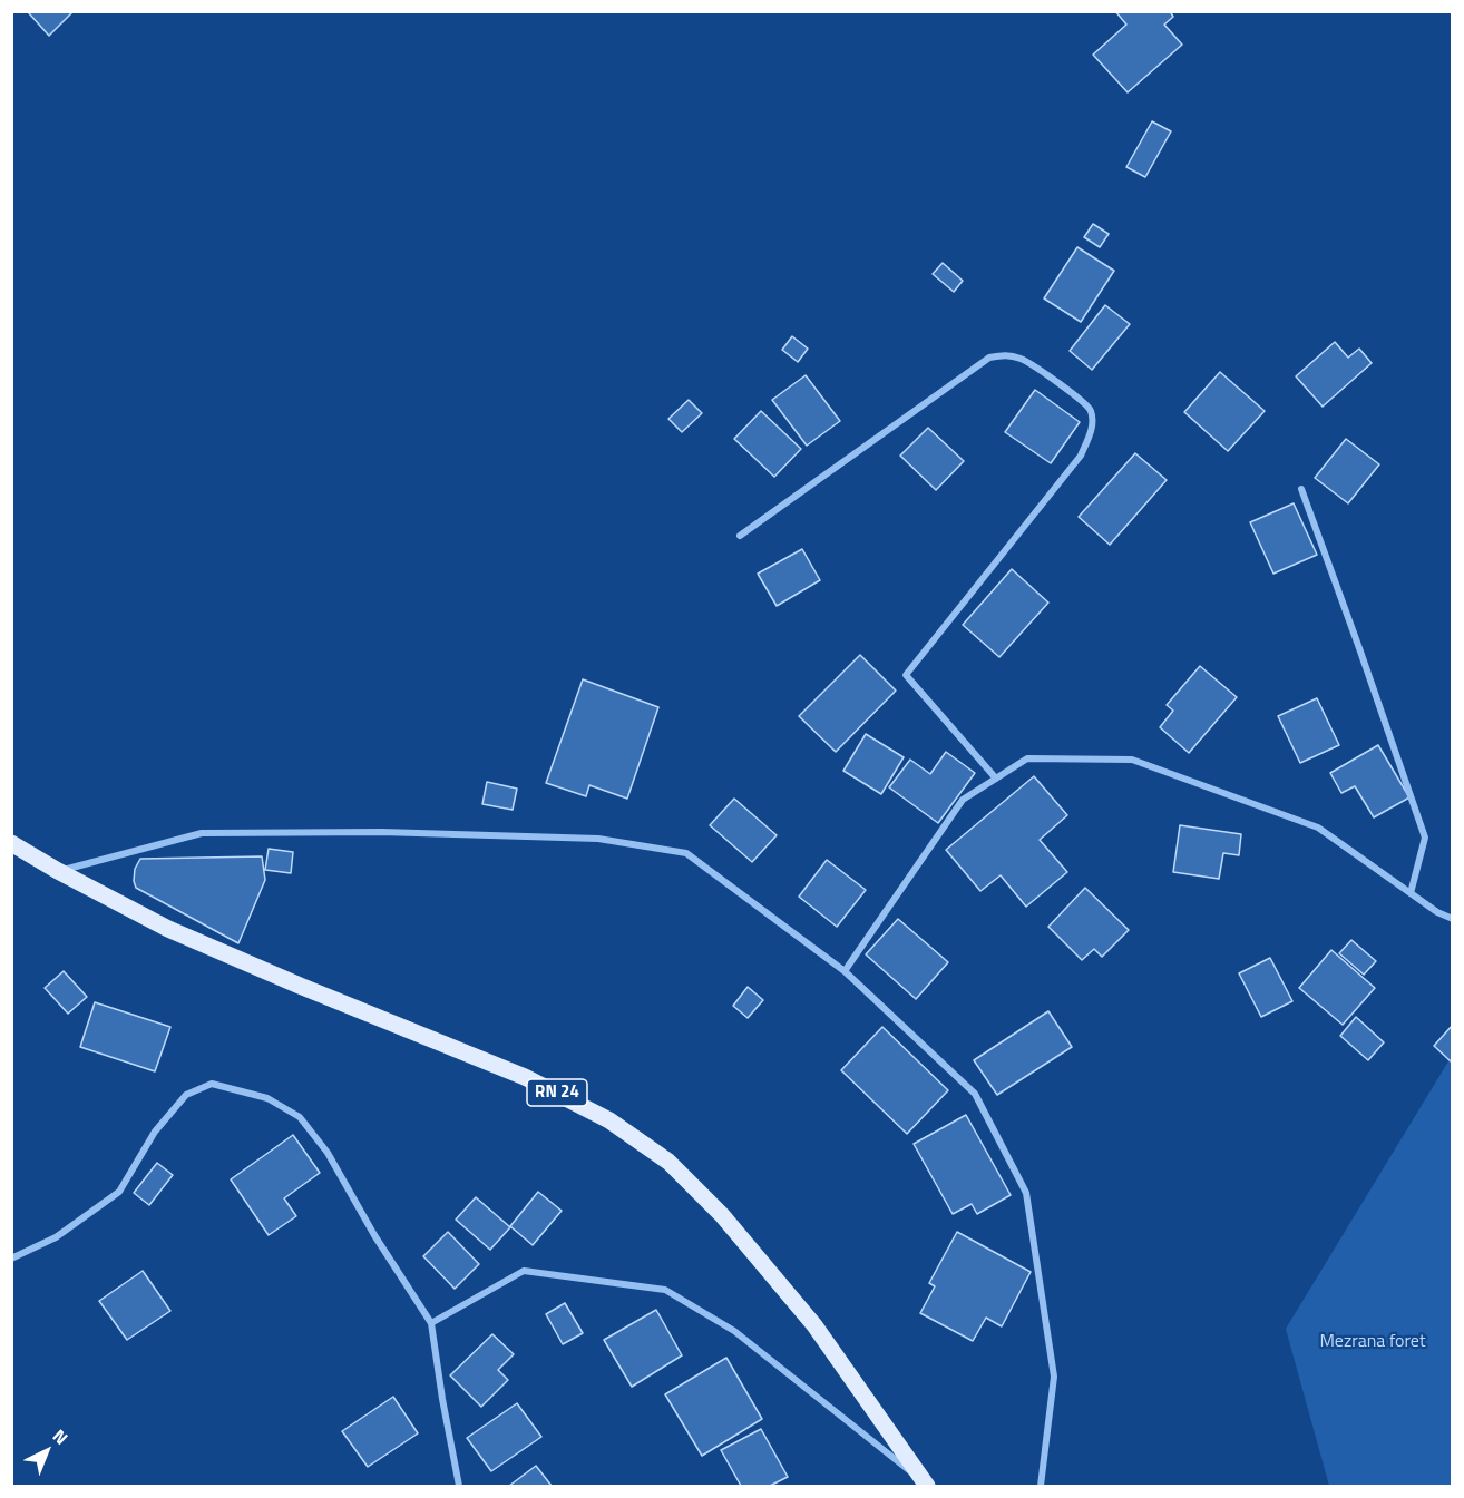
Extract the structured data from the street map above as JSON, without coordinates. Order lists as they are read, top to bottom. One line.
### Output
{"streets":{"main road":["RN 24"]},"parks":["Mezrana foret"],"north":"top right"}
